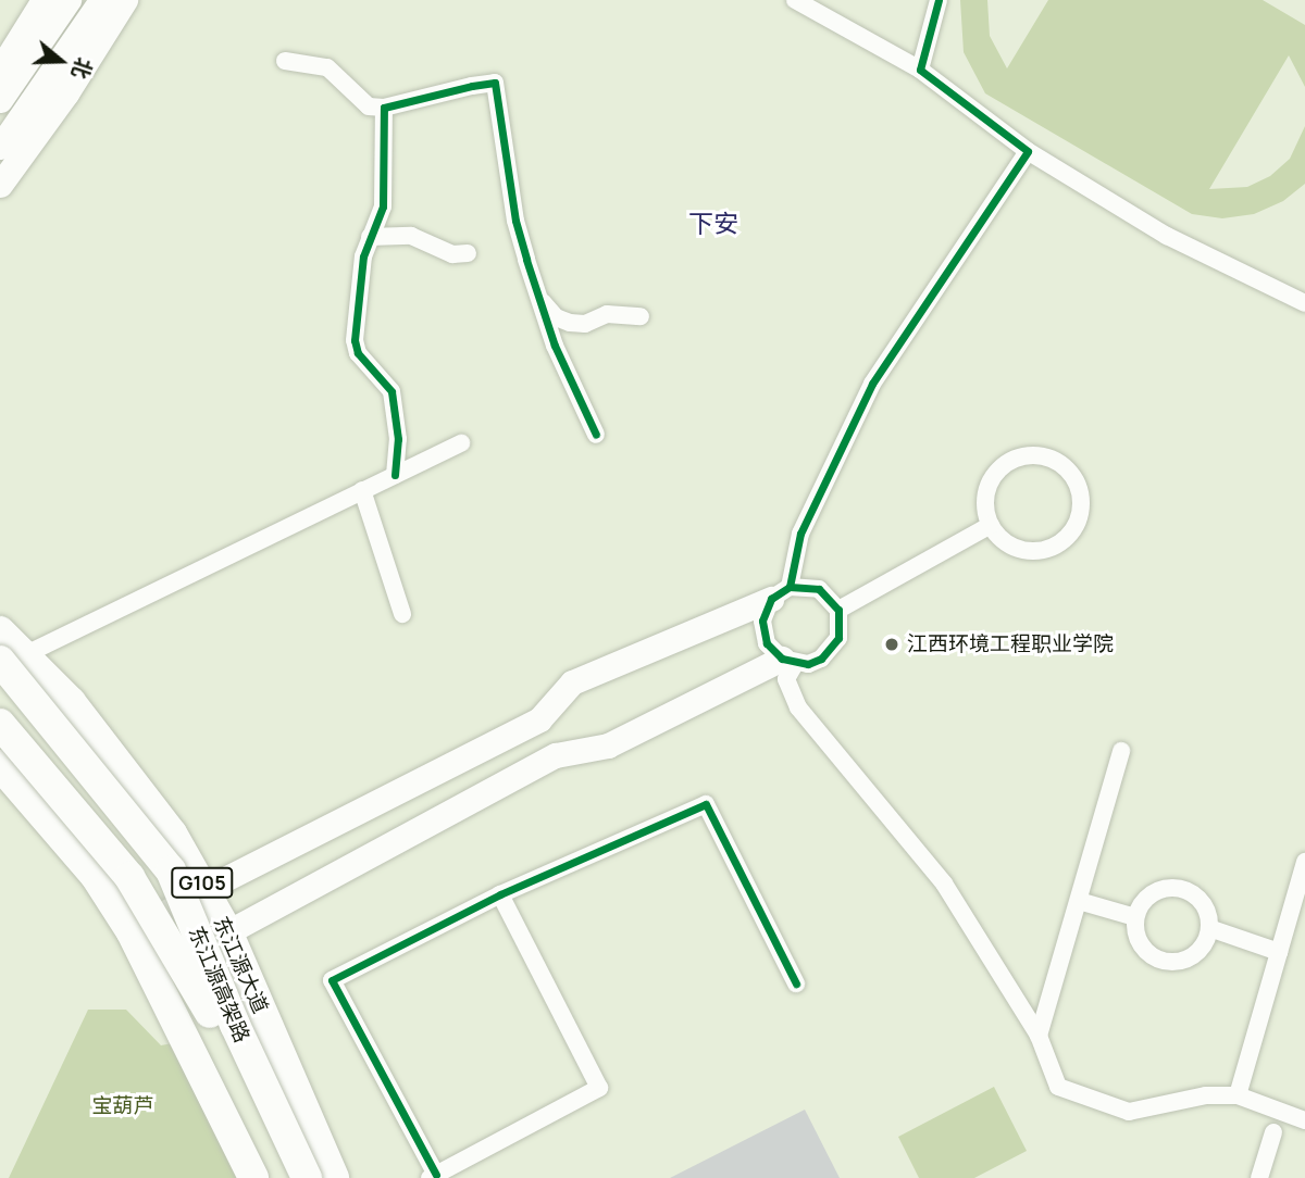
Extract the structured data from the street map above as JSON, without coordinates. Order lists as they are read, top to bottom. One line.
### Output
{"streets":{"highway":["G105","东江源大道","东江源高架路"]},"crossings":[["东江源大道","东江源高架路"]],"districts":["下安"],"parks":["宝葫芦"],"places":["江西环境工程职业学院"],"north":"right"}
